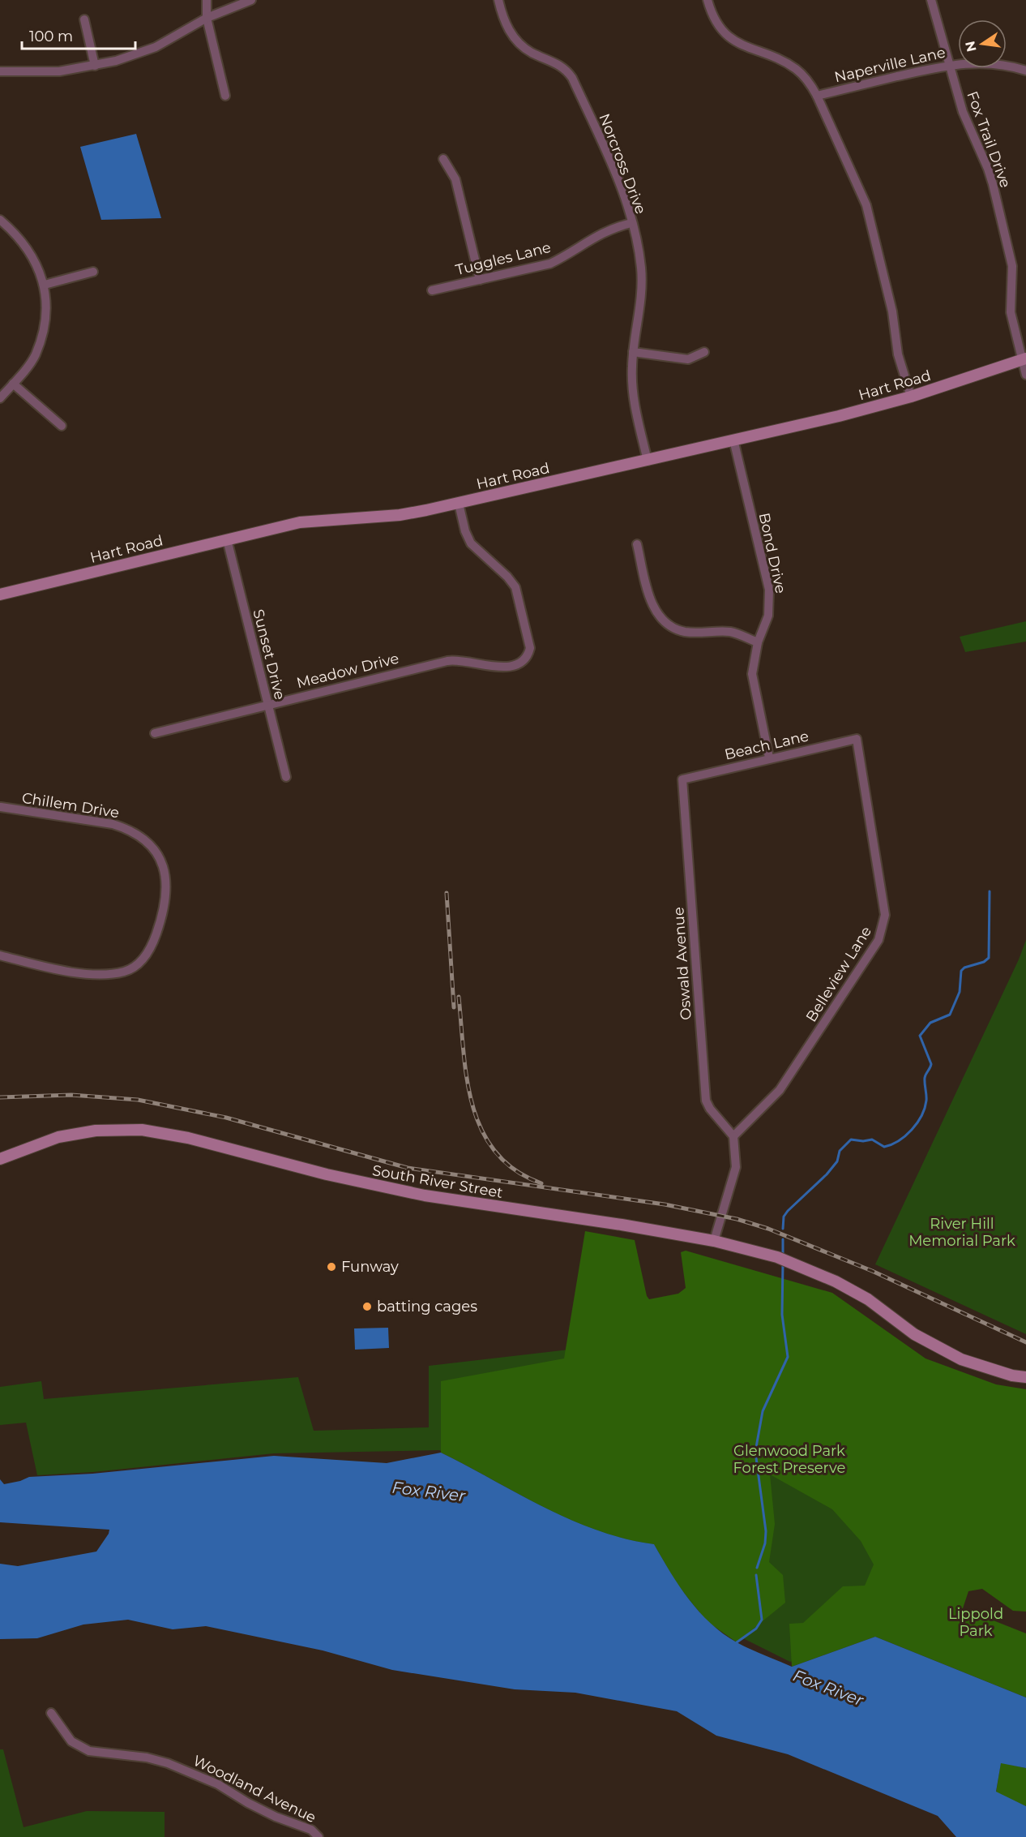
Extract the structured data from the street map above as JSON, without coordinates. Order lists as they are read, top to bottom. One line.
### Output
{"streets":{"main road":["Hart Road","South River Street"],"street":["Naperville Lane","Fox Trail Drive","Norcross Drive","Tuggles Lane","Bond Drive","Sunset Drive","Meadow Drive","Beach Lane","Chillem Drive","Oswald Avenue","Belleview Lane","Woodland Avenue"]},"crossings":[["Naperville Lane","Fox Trail Drive"],["Fox Trail Drive","Hart Road"],["Norcross Drive","Tuggles Lane"],["Norcross Drive","Hart Road"],["Hart Road","Bond Drive"],["Hart Road","Sunset Drive"],["Hart Road","Meadow Drive"],["Bond Drive","Beach Lane"],["Sunset Drive","Meadow Drive"],["Beach Lane","Oswald Avenue"],["Beach Lane","Belleview Lane"],["Oswald Avenue","Belleview Lane"]],"water":["Fox River"],"parks":["River Hill Memorial Park","Glenwood Park Forest Preserve","Lippold Park"],"places":["Funway","batting cages"],"scale_bar":"100 m","north":"left"}
